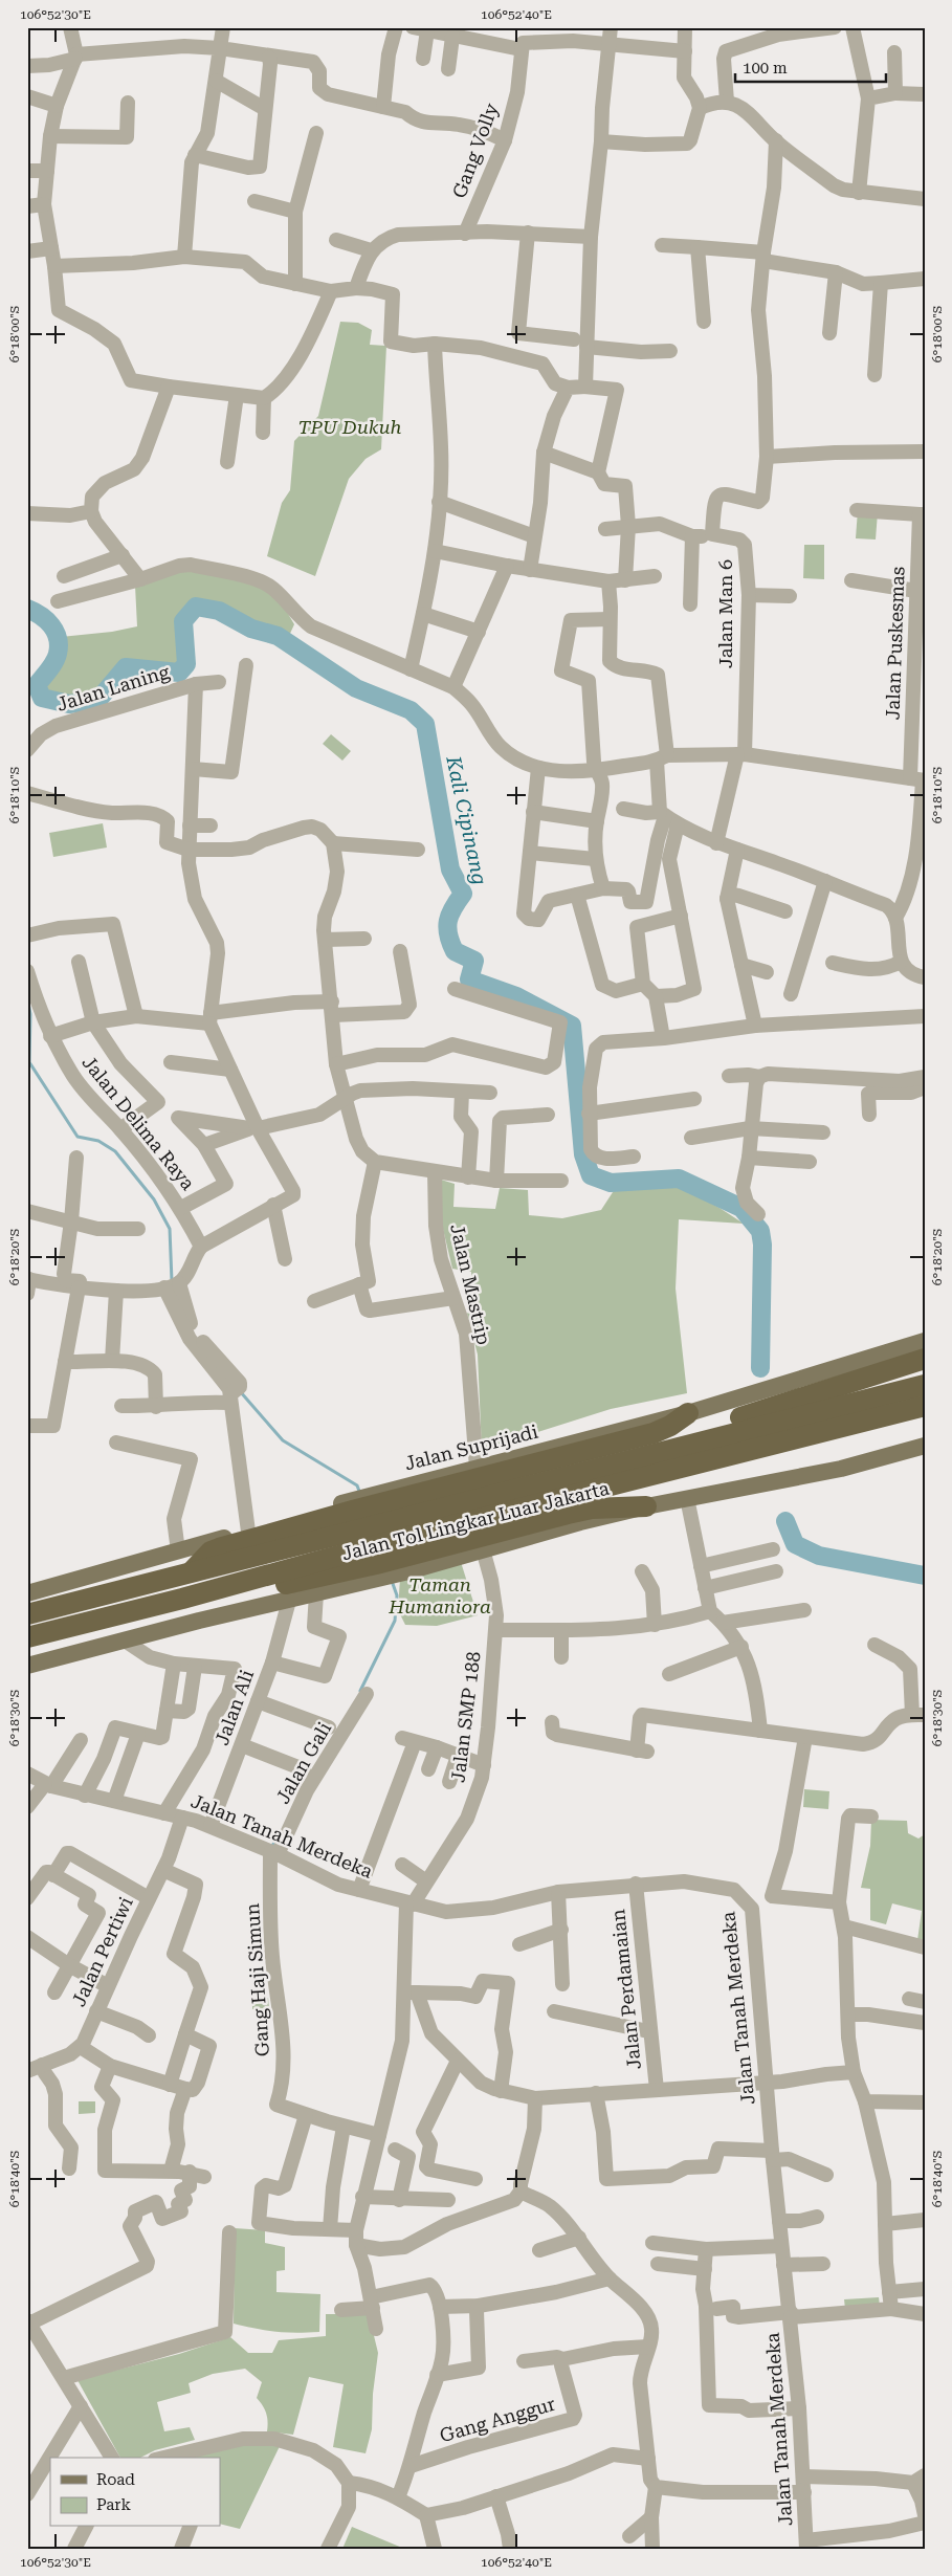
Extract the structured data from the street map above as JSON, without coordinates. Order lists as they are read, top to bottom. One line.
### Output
{"streets":{"highway":["Jalan Tol Lingkar Luar Jakarta"],"main road":["Jalan Suprijadi"],"street":["Gang Volly","Jalan Man 6","Jalan Puskesmas","Jalan Laning","Jalan Delima Raya","Jalan Mastrip","Jalan Ali","Jalan SMP 188","Jalan Gali","Jalan Tanah Merdeka","Jalan Pertiwi","Gang Haji Simun","Jalan Perdamaian","Gang Anggur"]},"crossings":[["Jalan Mastrip","Jalan Suprijadi"],["Jalan Suprijadi","Jalan Tol Lingkar Luar Jakarta"],["Jalan Ali","Jalan Tanah Merdeka"],["Jalan SMP 188","Jalan Tanah Merdeka"],["Jalan Gali","Jalan Tanah Merdeka"],["Jalan Gali","Gang Haji Simun"],["Jalan Tanah Merdeka","Jalan Pertiwi"],["Jalan Tanah Merdeka","Gang Haji Simun"],["Jalan Tanah Merdeka","Jalan Perdamaian"]],"water":["Kali Cipinang"],"parks":["TPU Dukuh","Taman Humaniora"],"legend":["Road","Park"],"scale_bar":"100 m","coordinates":["106°52'30\"E","106°52'40\"E","6°18'00\"S","6°18'10\"S","6°18'20\"S","6°18'30\"S","6°18'40\"S"]}
